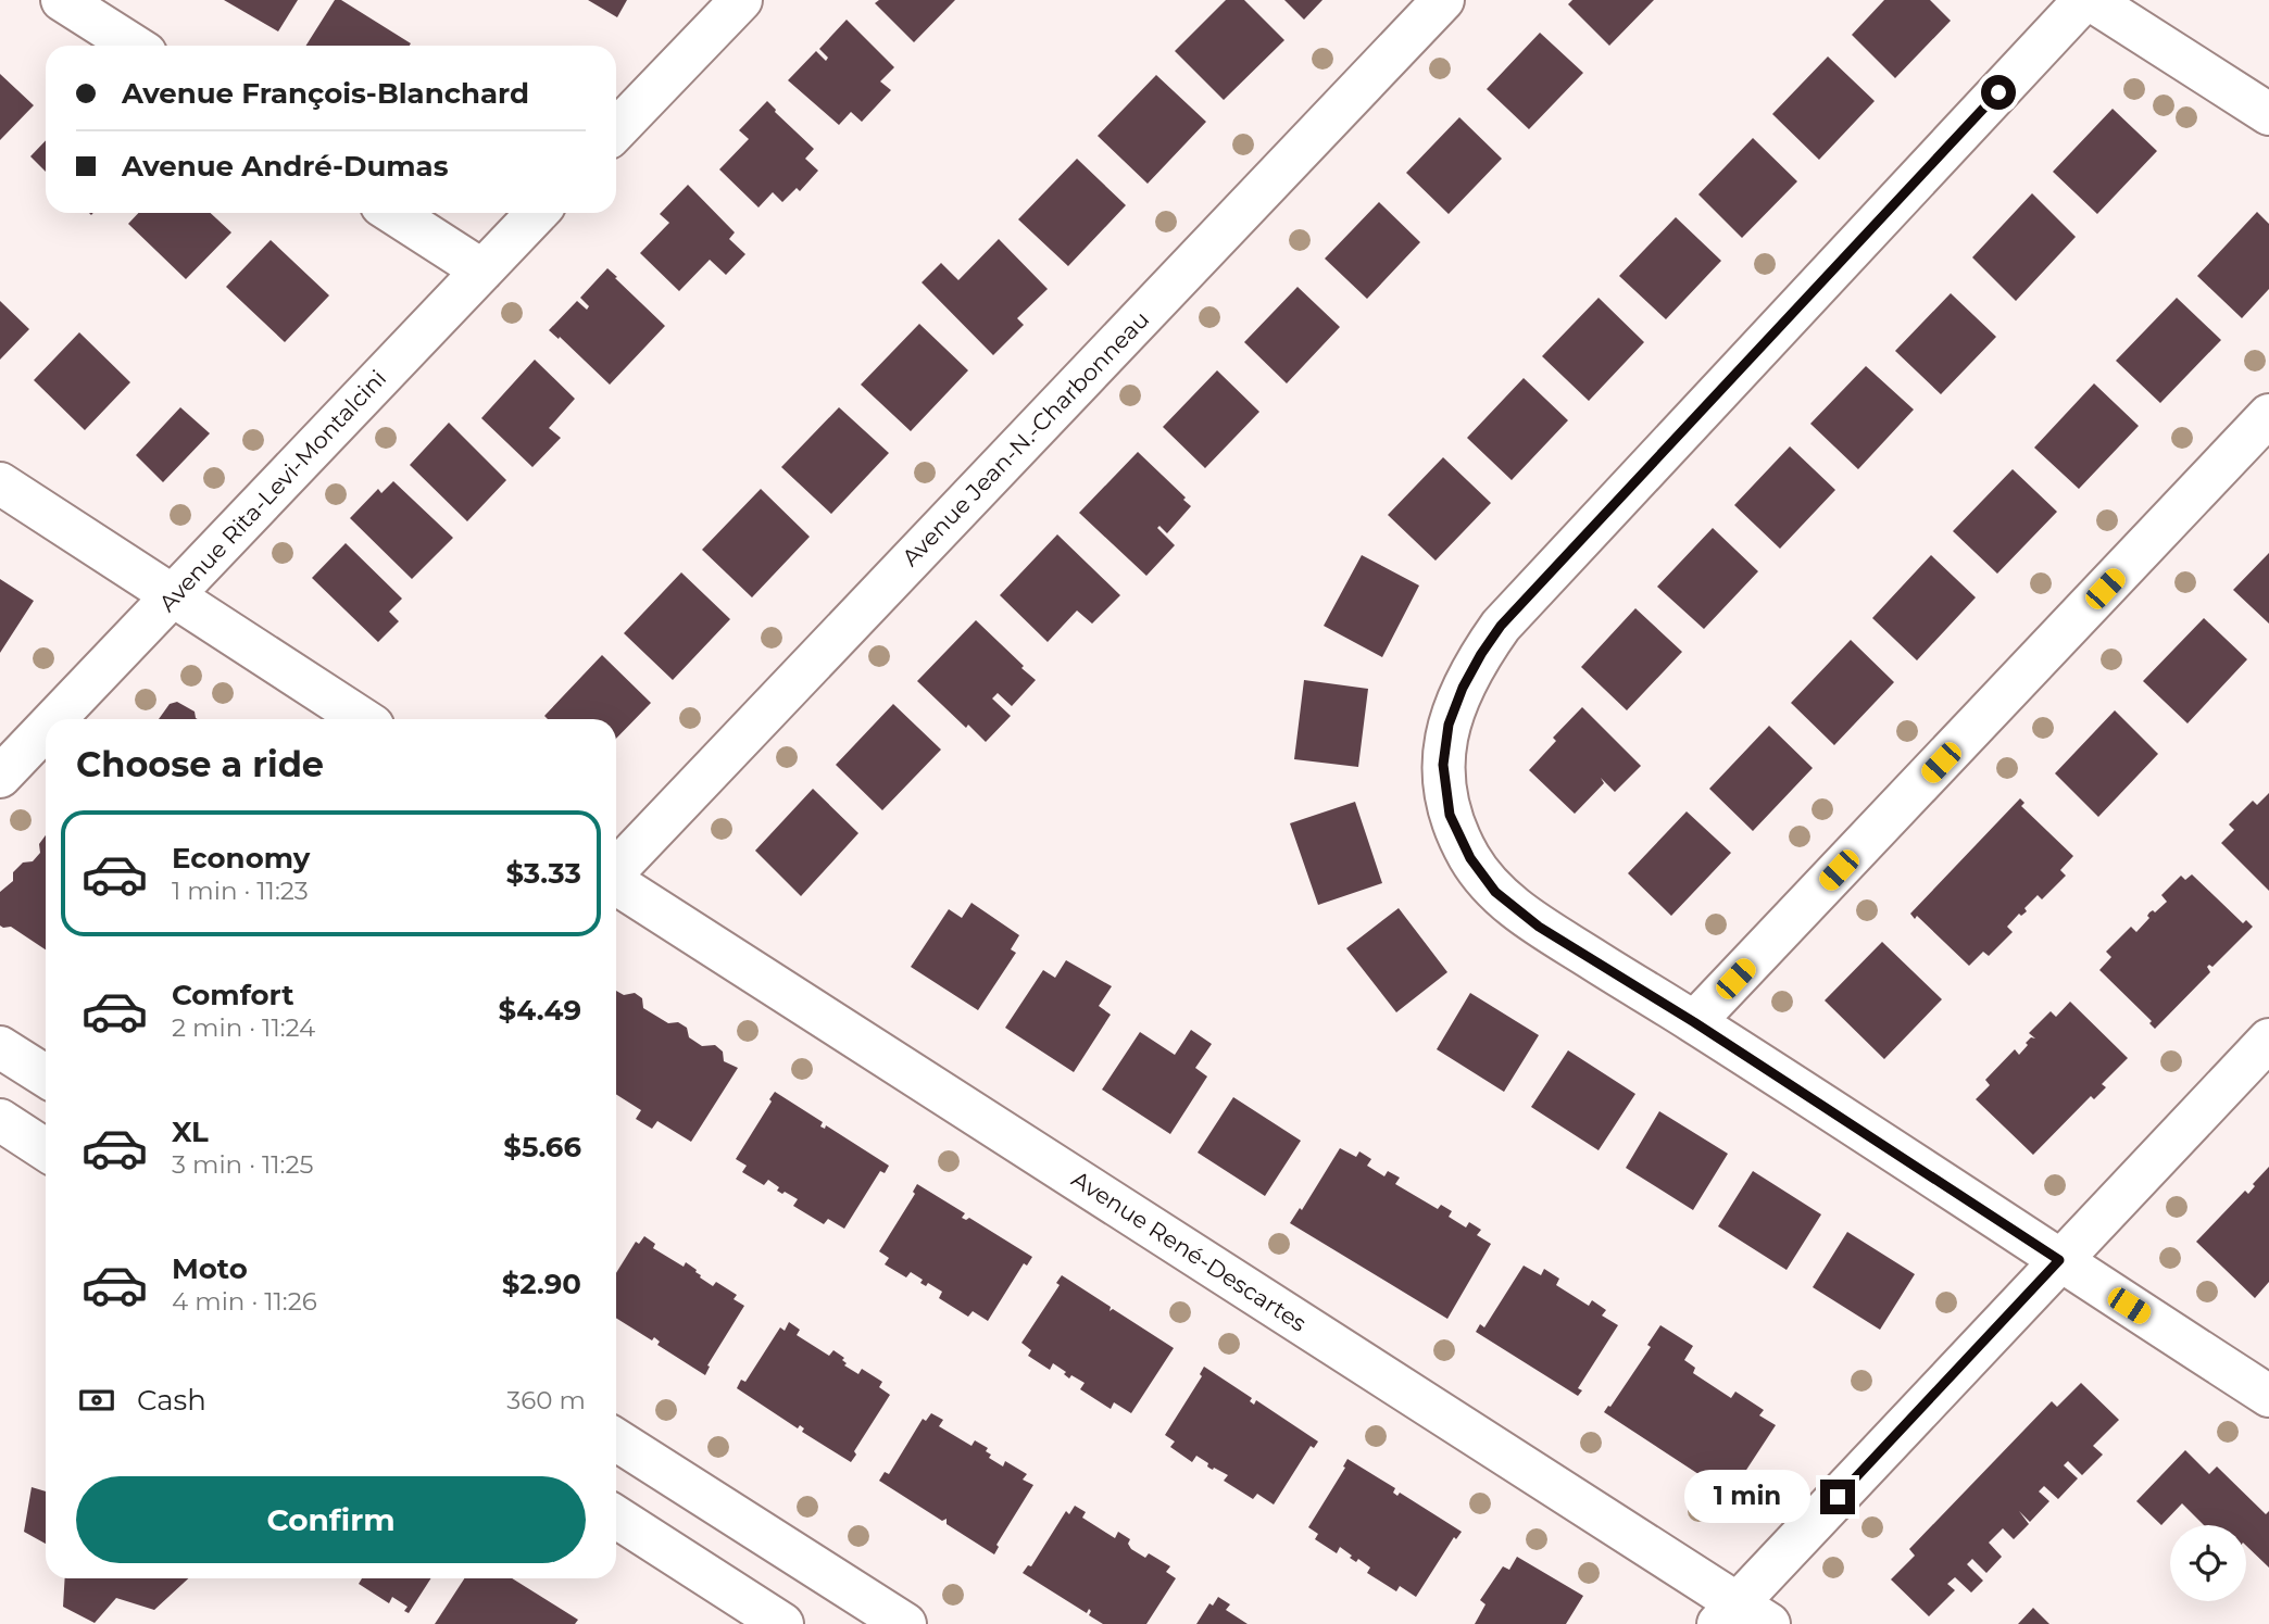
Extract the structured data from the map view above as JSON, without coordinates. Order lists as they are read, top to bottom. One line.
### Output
{"streets":{"street":["Avenue Jean-N.-Charbonneau","Avenue Rita-Levi-Montalcini","Avenue René-Descartes"]},"page":{"banner":["Avenue François-Blanchard","Avenue André-Dumas"],"heading":"Choose a ride","list":[{"name":"Economy","note":"1 min · 11:23","value":"$3.33"},{"name":"Comfort","note":"2 min · 11:24","value":"$4.49"},{"name":"XL","note":"3 min · 11:25","value":"$5.66"},{"name":"Moto","note":"4 min · 11:26","value":"$2.90"}],"pay":["Cash","360 m"],"buttons":"Confirm","bubble":"1 min"}}
